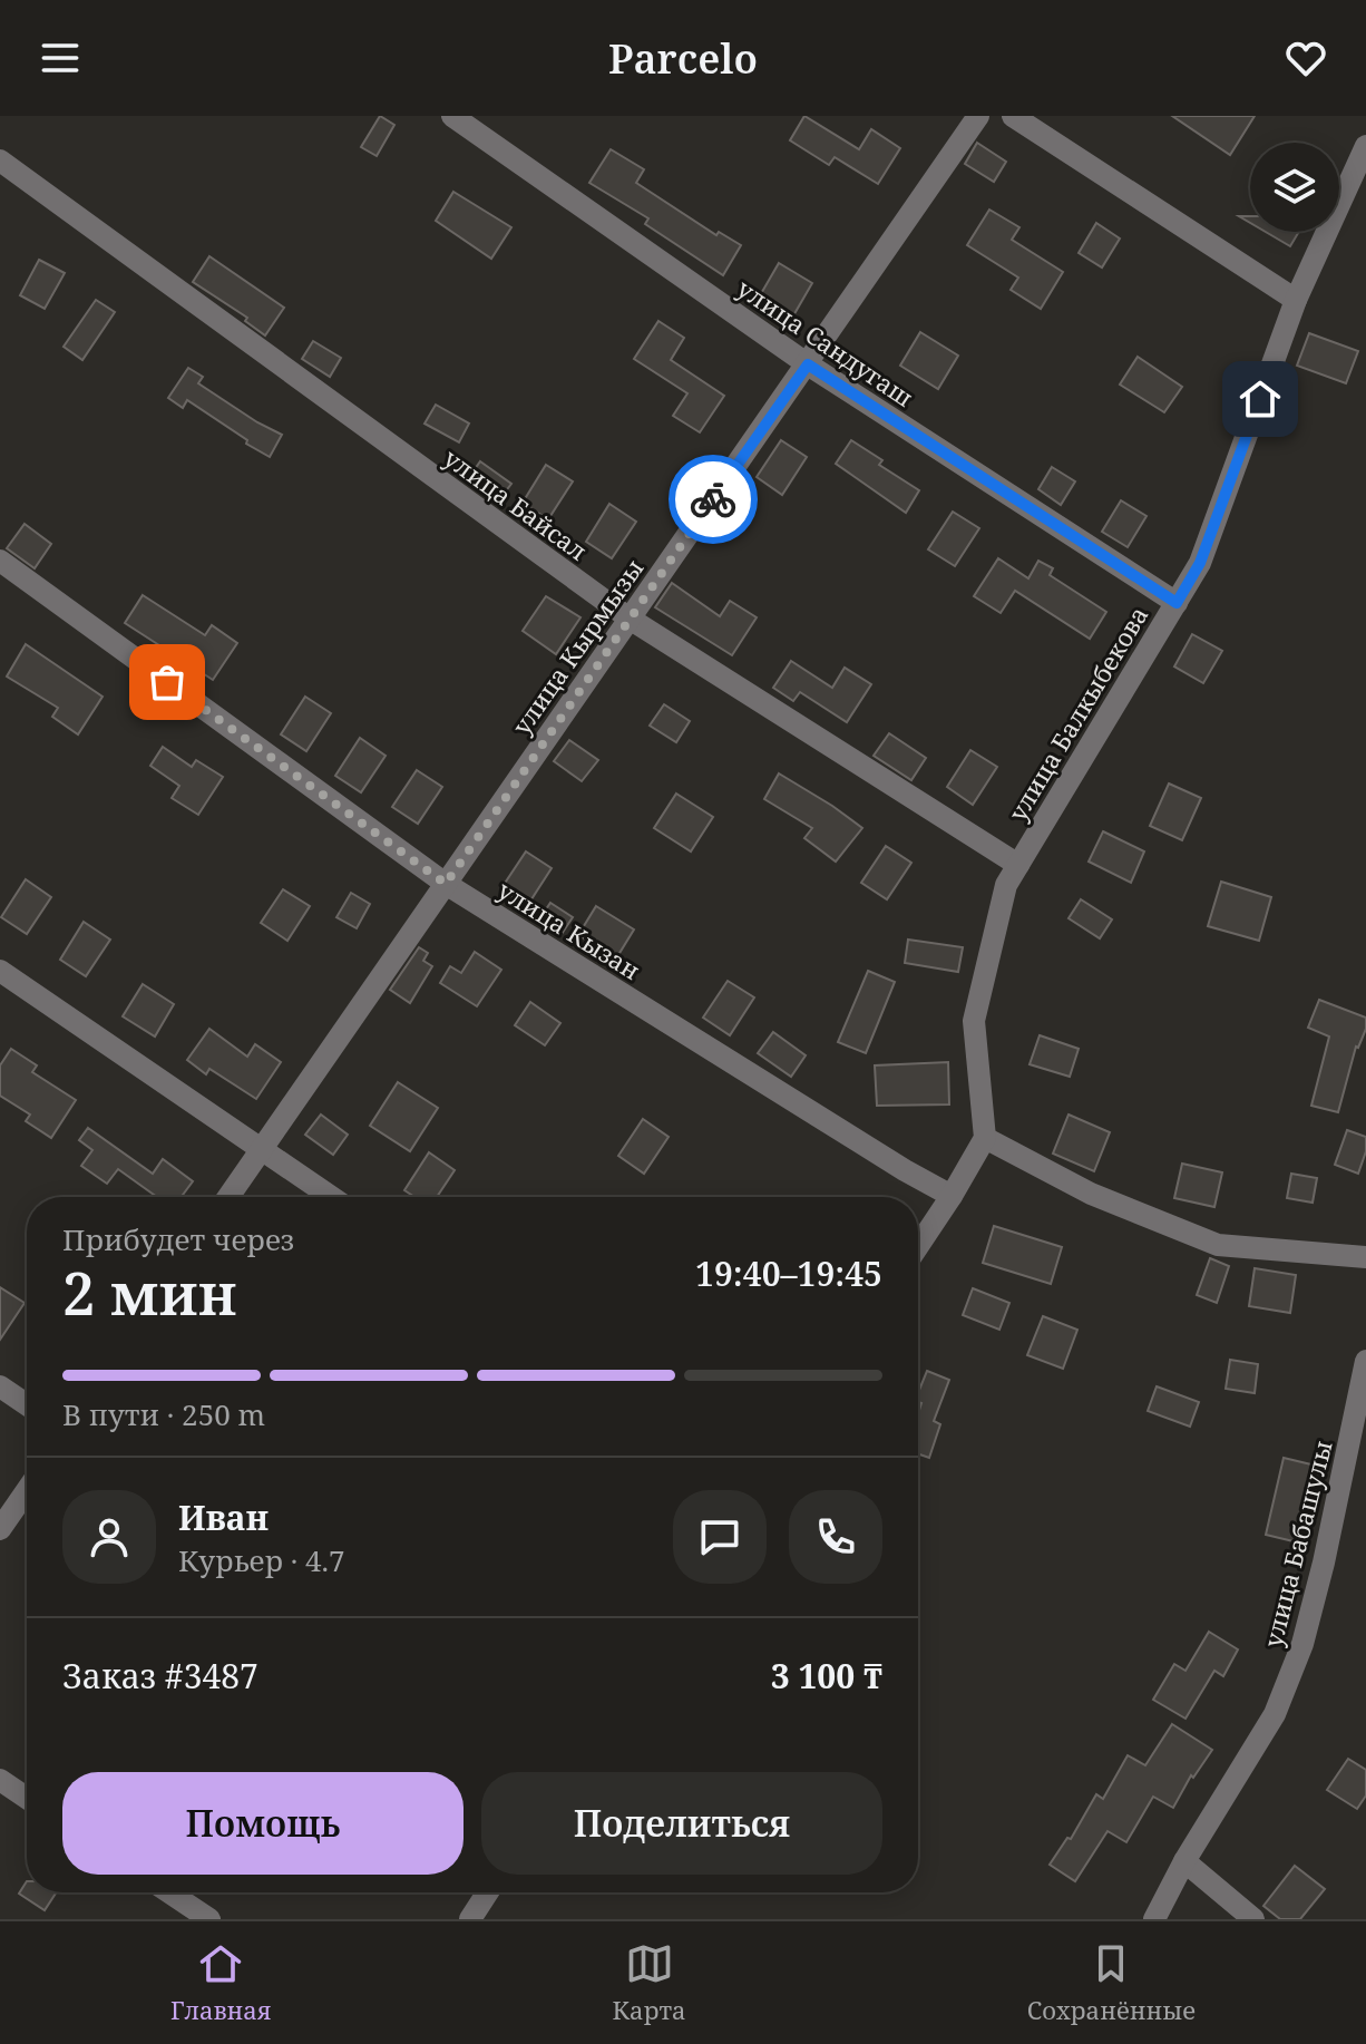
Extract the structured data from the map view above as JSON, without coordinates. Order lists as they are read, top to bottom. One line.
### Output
{"streets":{"street":["улица Сандугаш","улица Байсал","улица Кырмызы","улица Балкыбекова","улица Кызан","улица Бабашулы"]},"crossings":[["улица Сандугаш","улица Кырмызы"],["улица Сандугаш","улица Балкыбекова"],["улица Байсал","улица Кырмызы"],["улица Байсал","улица Балкыбекова"],["улица Кырмызы","улица Кызан"]],"page":{"header":"Parcelo","heading":["2 мин","Прибудет через","19:40–19:45"],"panel":["Иван","Курьер · 4.7","Заказ #3487","3 100 ₸"],"bar":"В пути · 250 m","buttons":["Помощь","Поделиться"],"tabs":["Главная","Карта","Сохранённые"]}}
